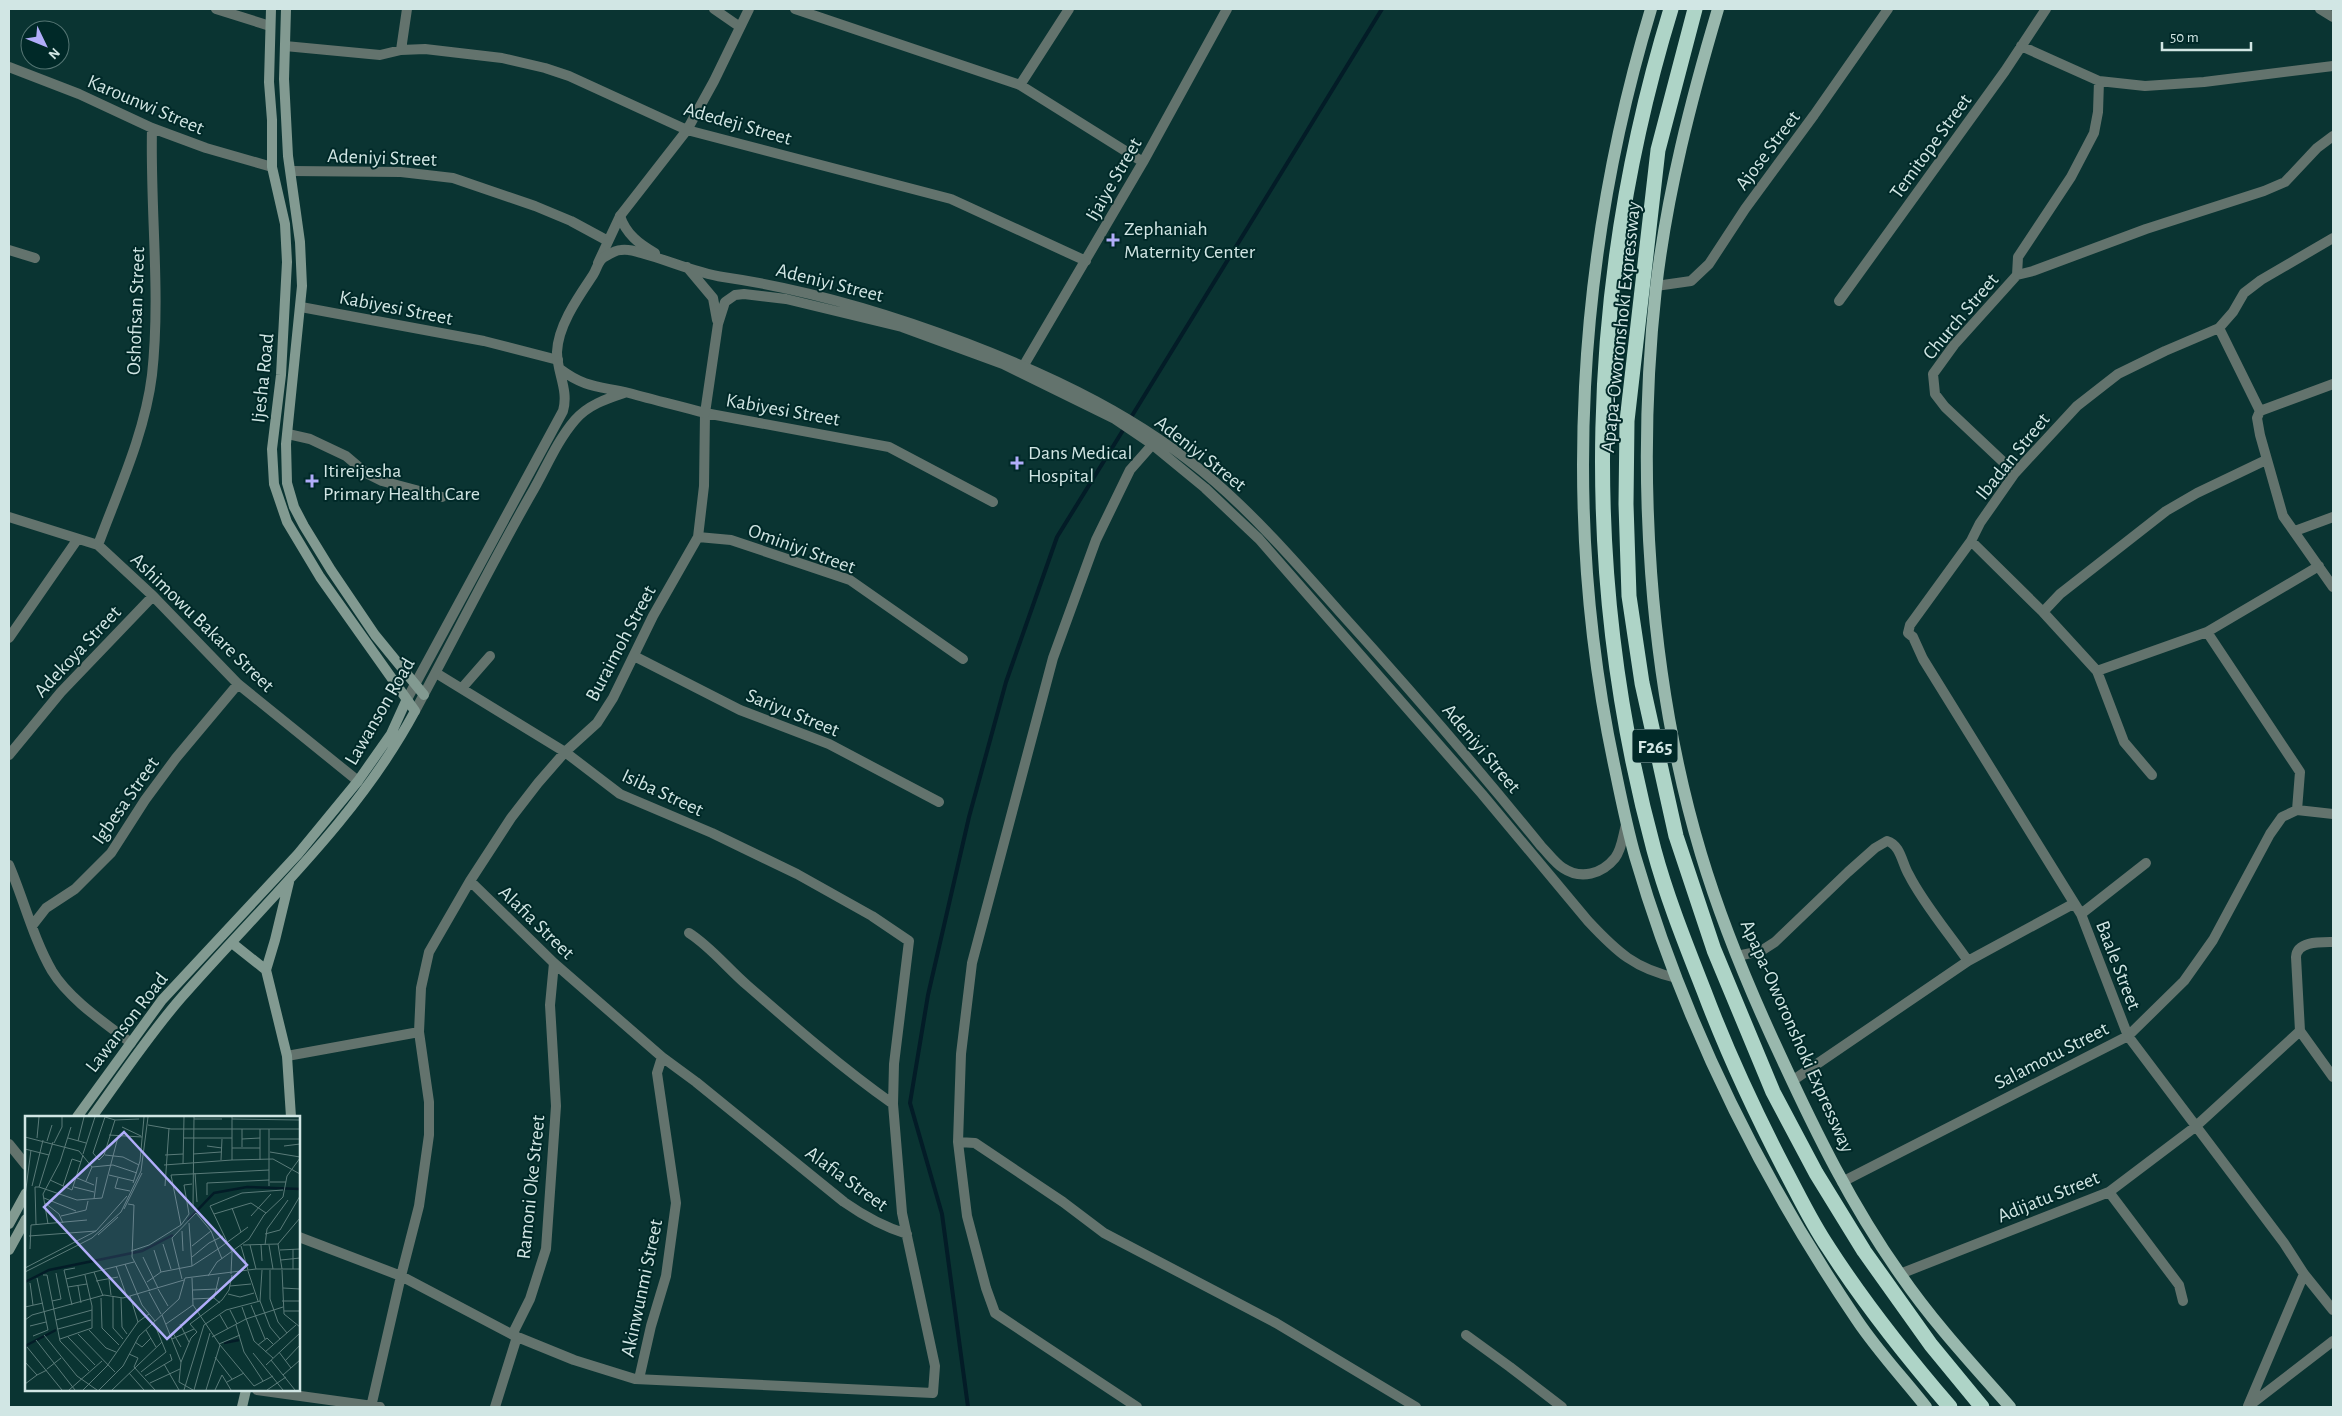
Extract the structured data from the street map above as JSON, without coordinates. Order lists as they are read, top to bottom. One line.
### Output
{"streets":{"highway":["Apapa-Oworonshoki Expressway","F265"],"main road":["Ijesha Road","Lawanson Road"],"street":["Karounwi Street","Adedeji Street","Temitope Street","Ajose Street","Adeniyi Street","Ijaiye Street","Kabiyesi Street","Oshofisan Street","Church Street","Ibadan Street","Ominiyi Street","Ashimowu Bakare Street","Buraimoh Street","Adekoya Street","Sariyu Street","Isiba Street","Igbesa Street","Alafia Street","Baale Street","Salamotu Street","Ramoni Oke Street","Adijatu Street","Akinwunmi Street"]},"crossings":[["Karounwi Street","Oshofisan Street"],["Karounwi Street","Ijesha Road"],["Adedeji Street","Ijaiye Street"],["Adedeji Street","Ijesha Road"],["Ajose Street","Apapa-Oworonshoki Expressway"],["Adeniyi Street","Ijaiye Street"],["Adeniyi Street","Kabiyesi Street"],["Adeniyi Street","Apapa-Oworonshoki Expressway"],["Adeniyi Street","Ijesha Road"],["Adeniyi Street","Buraimoh Street"],["Adeniyi Street","Lawanson Road"],["Kabiyesi Street","Ijesha Road"],["Kabiyesi Street","Buraimoh Street"],["Kabiyesi Street","Lawanson Road"],["Oshofisan Street","Ashimowu Bakare Street"],["Church Street","Ibadan Street"],["Apapa-Oworonshoki Expressway","Salamotu Street"],["Apapa-Oworonshoki Expressway","Adijatu Street"],["Ijesha Road","Lawanson Road"],["Ibadan Street","Baale Street"],["Ominiyi Street","Buraimoh Street"],["Ashimowu Bakare Street","Adekoya Street"],["Ashimowu Bakare Street","Lawanson Road"],["Ashimowu Bakare Street","Igbesa Street"],["Buraimoh Street","Lawanson Road"],["Buraimoh Street","Sariyu Street"],["Buraimoh Street","Isiba Street"],["Buraimoh Street","Alafia Street"],["Alafia Street","Ramoni Oke Street"],["Alafia Street","Akinwunmi Street"],["Baale Street","Salamotu Street"],["Baale Street","Adijatu Street"]],"places":{"health":["Zephaniah Maternity Center","Dans Medical Hospital","Itireijesha Primary Health Care"]},"scale_bar":"50 m","north":"bottom right"}
